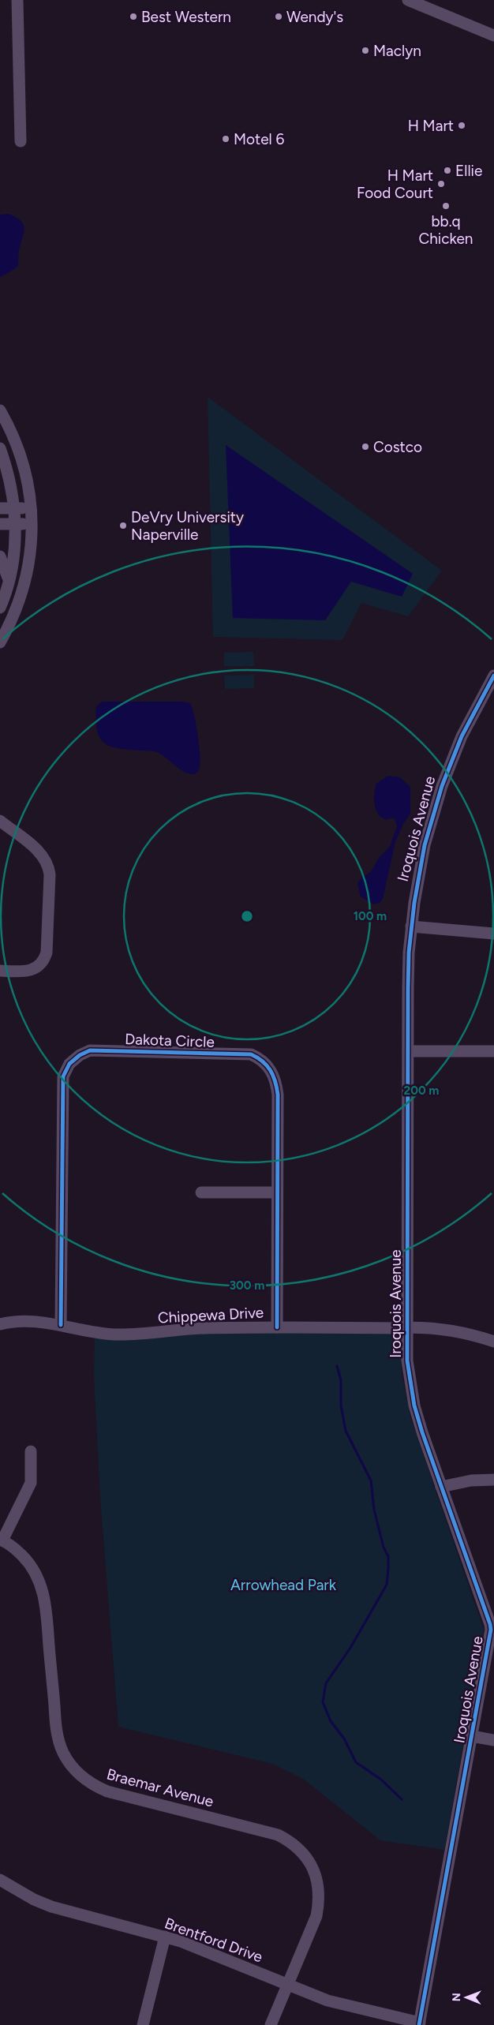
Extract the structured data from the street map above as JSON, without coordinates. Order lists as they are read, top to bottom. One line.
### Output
{"streets":{"street":["Iroquois Avenue","Dakota Circle","Chippewa Drive","Braemar Avenue","Brentford Drive"]},"crossings":[["Iroquois Avenue","Chippewa Drive"],["Iroquois Avenue","Brentford Drive"],["Dakota Circle","Chippewa Drive"],["Braemar Avenue","Brentford Drive"]],"parks":["Arrowhead Park"],"places":["Best Western","Wendy's","Maclyn","H Mart","Motel 6","Ellie","H Mart Food Court","bb.q Chicken","Costco","DeVry University Naperville"],"north":"left","rings":["100 m","200 m","300 m"]}
